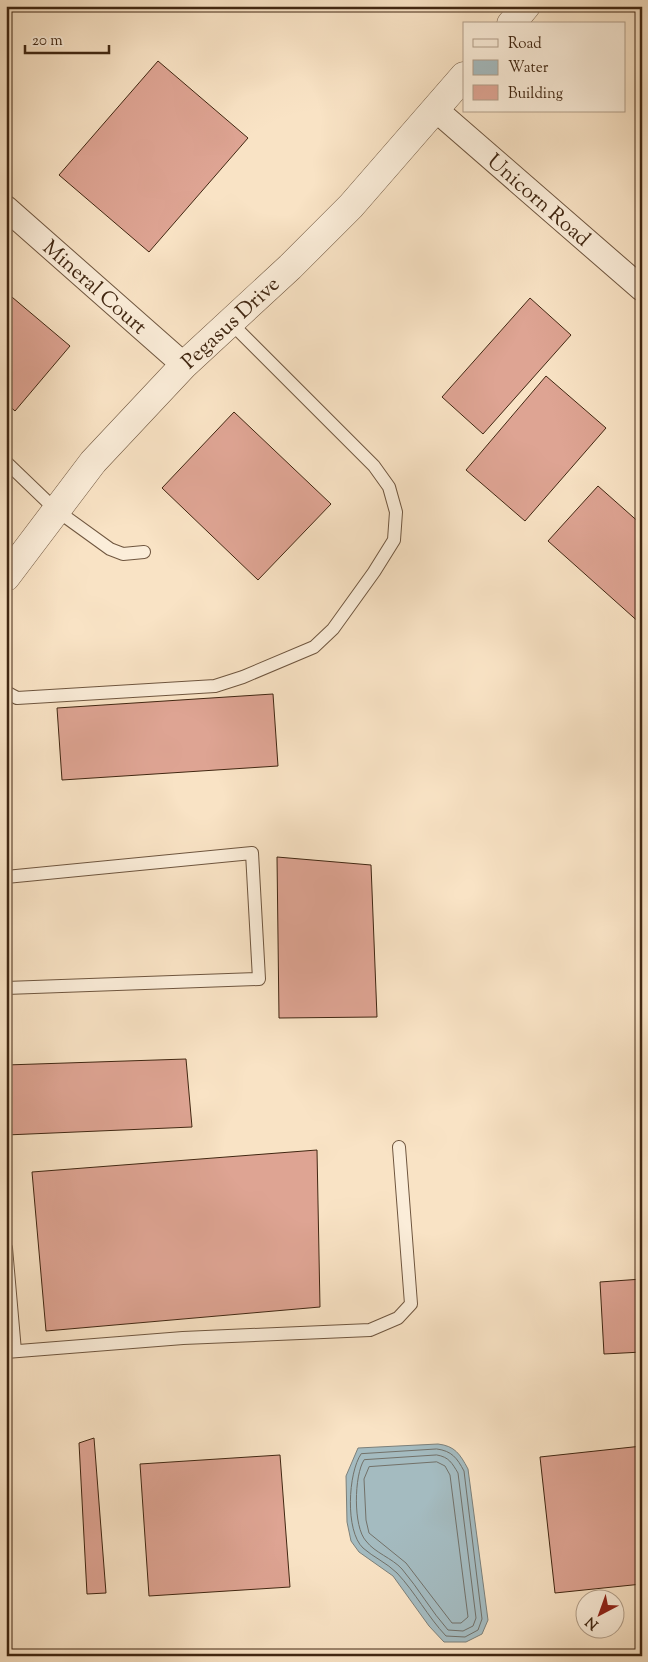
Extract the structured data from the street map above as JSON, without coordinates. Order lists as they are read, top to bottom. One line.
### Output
{"streets":{"street":["Unicorn Road","Mineral Court","Pegasus Drive"]},"crossings":[["Unicorn Road","Pegasus Drive"],["Mineral Court","Pegasus Drive"]],"legend":["Road","Water","Building"],"scale_bar":"20 m","north":"bottom left"}
